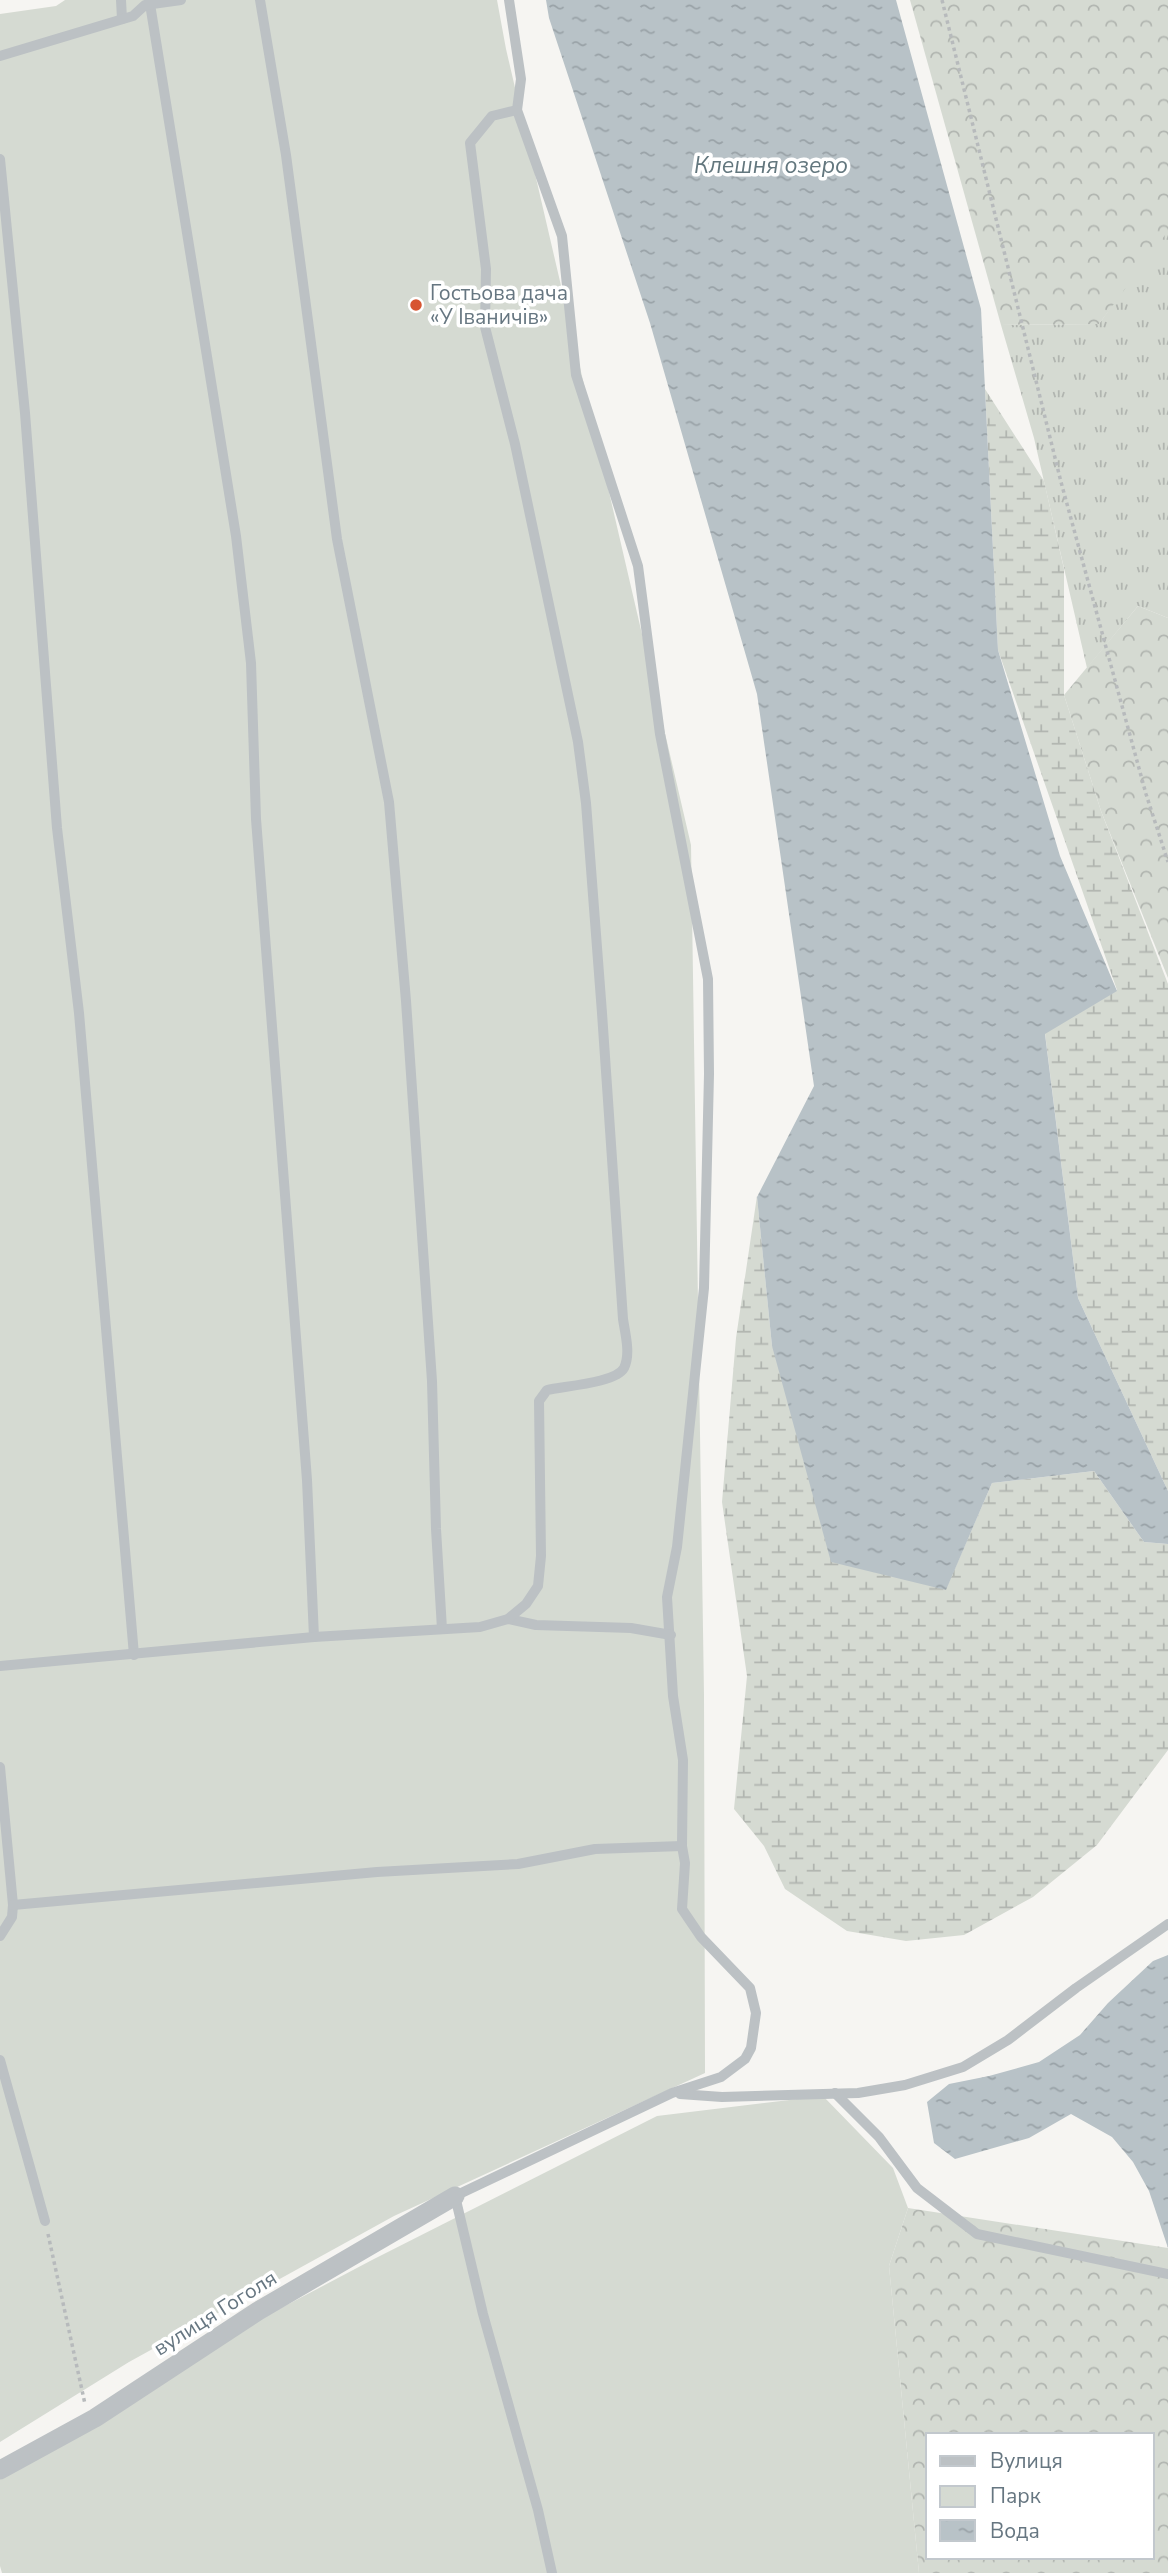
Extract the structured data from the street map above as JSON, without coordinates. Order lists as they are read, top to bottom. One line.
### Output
{"streets":{"street":["вулиця Гоголя"]},"water":["Клешня озеро"],"places":["Гостьова дача «У Іваничів»"],"legend":["Вулиця","Парк","Вода"]}
